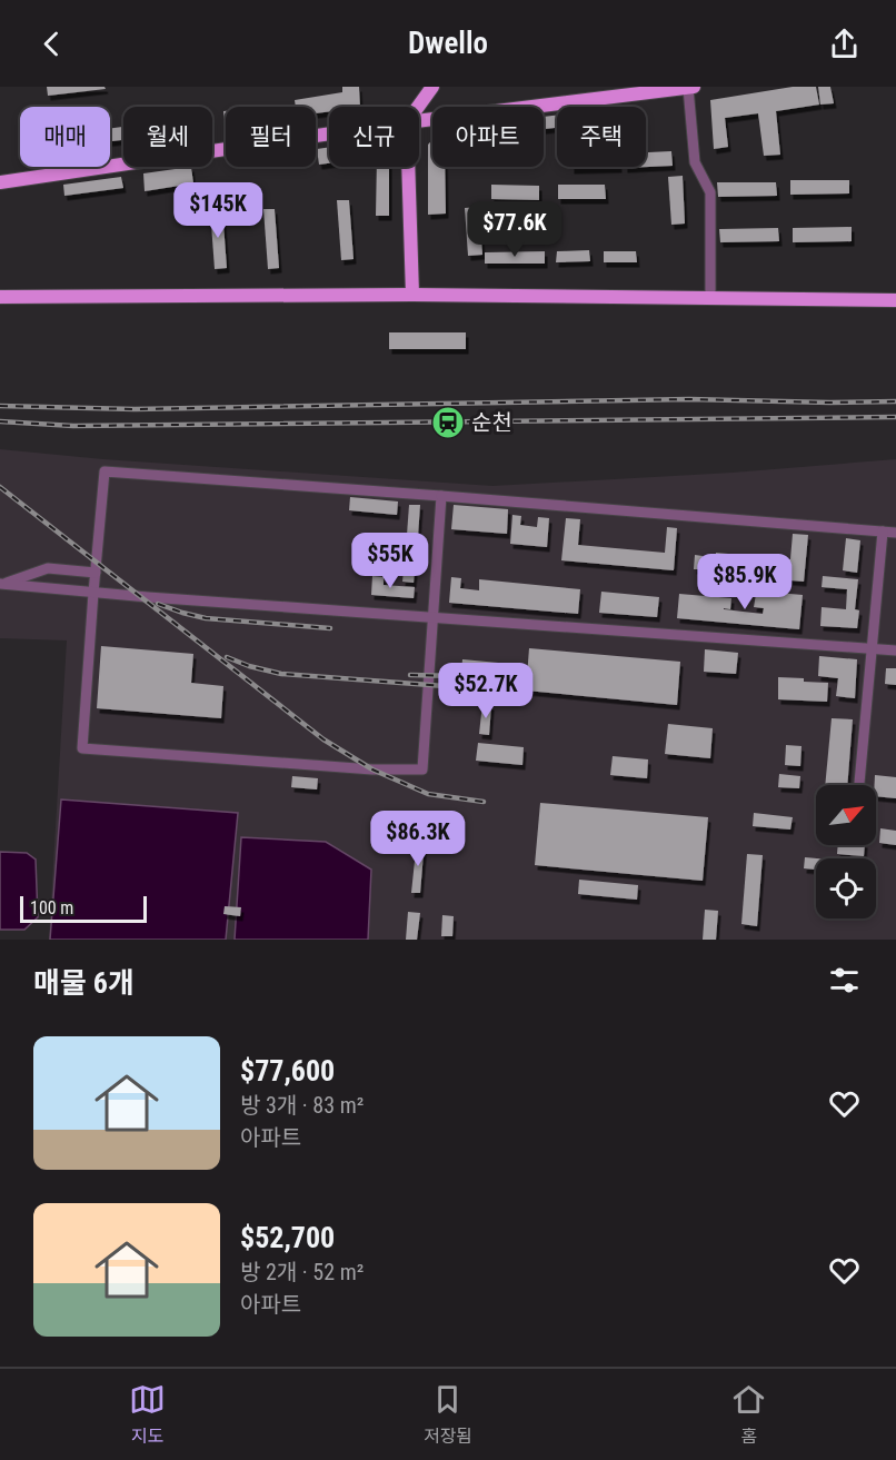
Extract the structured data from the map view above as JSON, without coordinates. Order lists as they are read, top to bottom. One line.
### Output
{"places":{"station":["순천"]},"scale_bar":"100 m","north":"top right","page":{"header":"Dwello","chip":["매매","월세","필터","신규","아파트","주택"],"price":["$145K","$77.6K","$55K","$85.9K","$52.7K","$86.3K"],"scale":"100 m","heading":"매물 6개","list":[{"name":"$77,600","note":"방 3개 · 83 m² · 아파트"},{"name":"$52,700","note":"방 2개 · 52 m² · 아파트"}],"tabs":["지도","저장됨","홈"]}}
